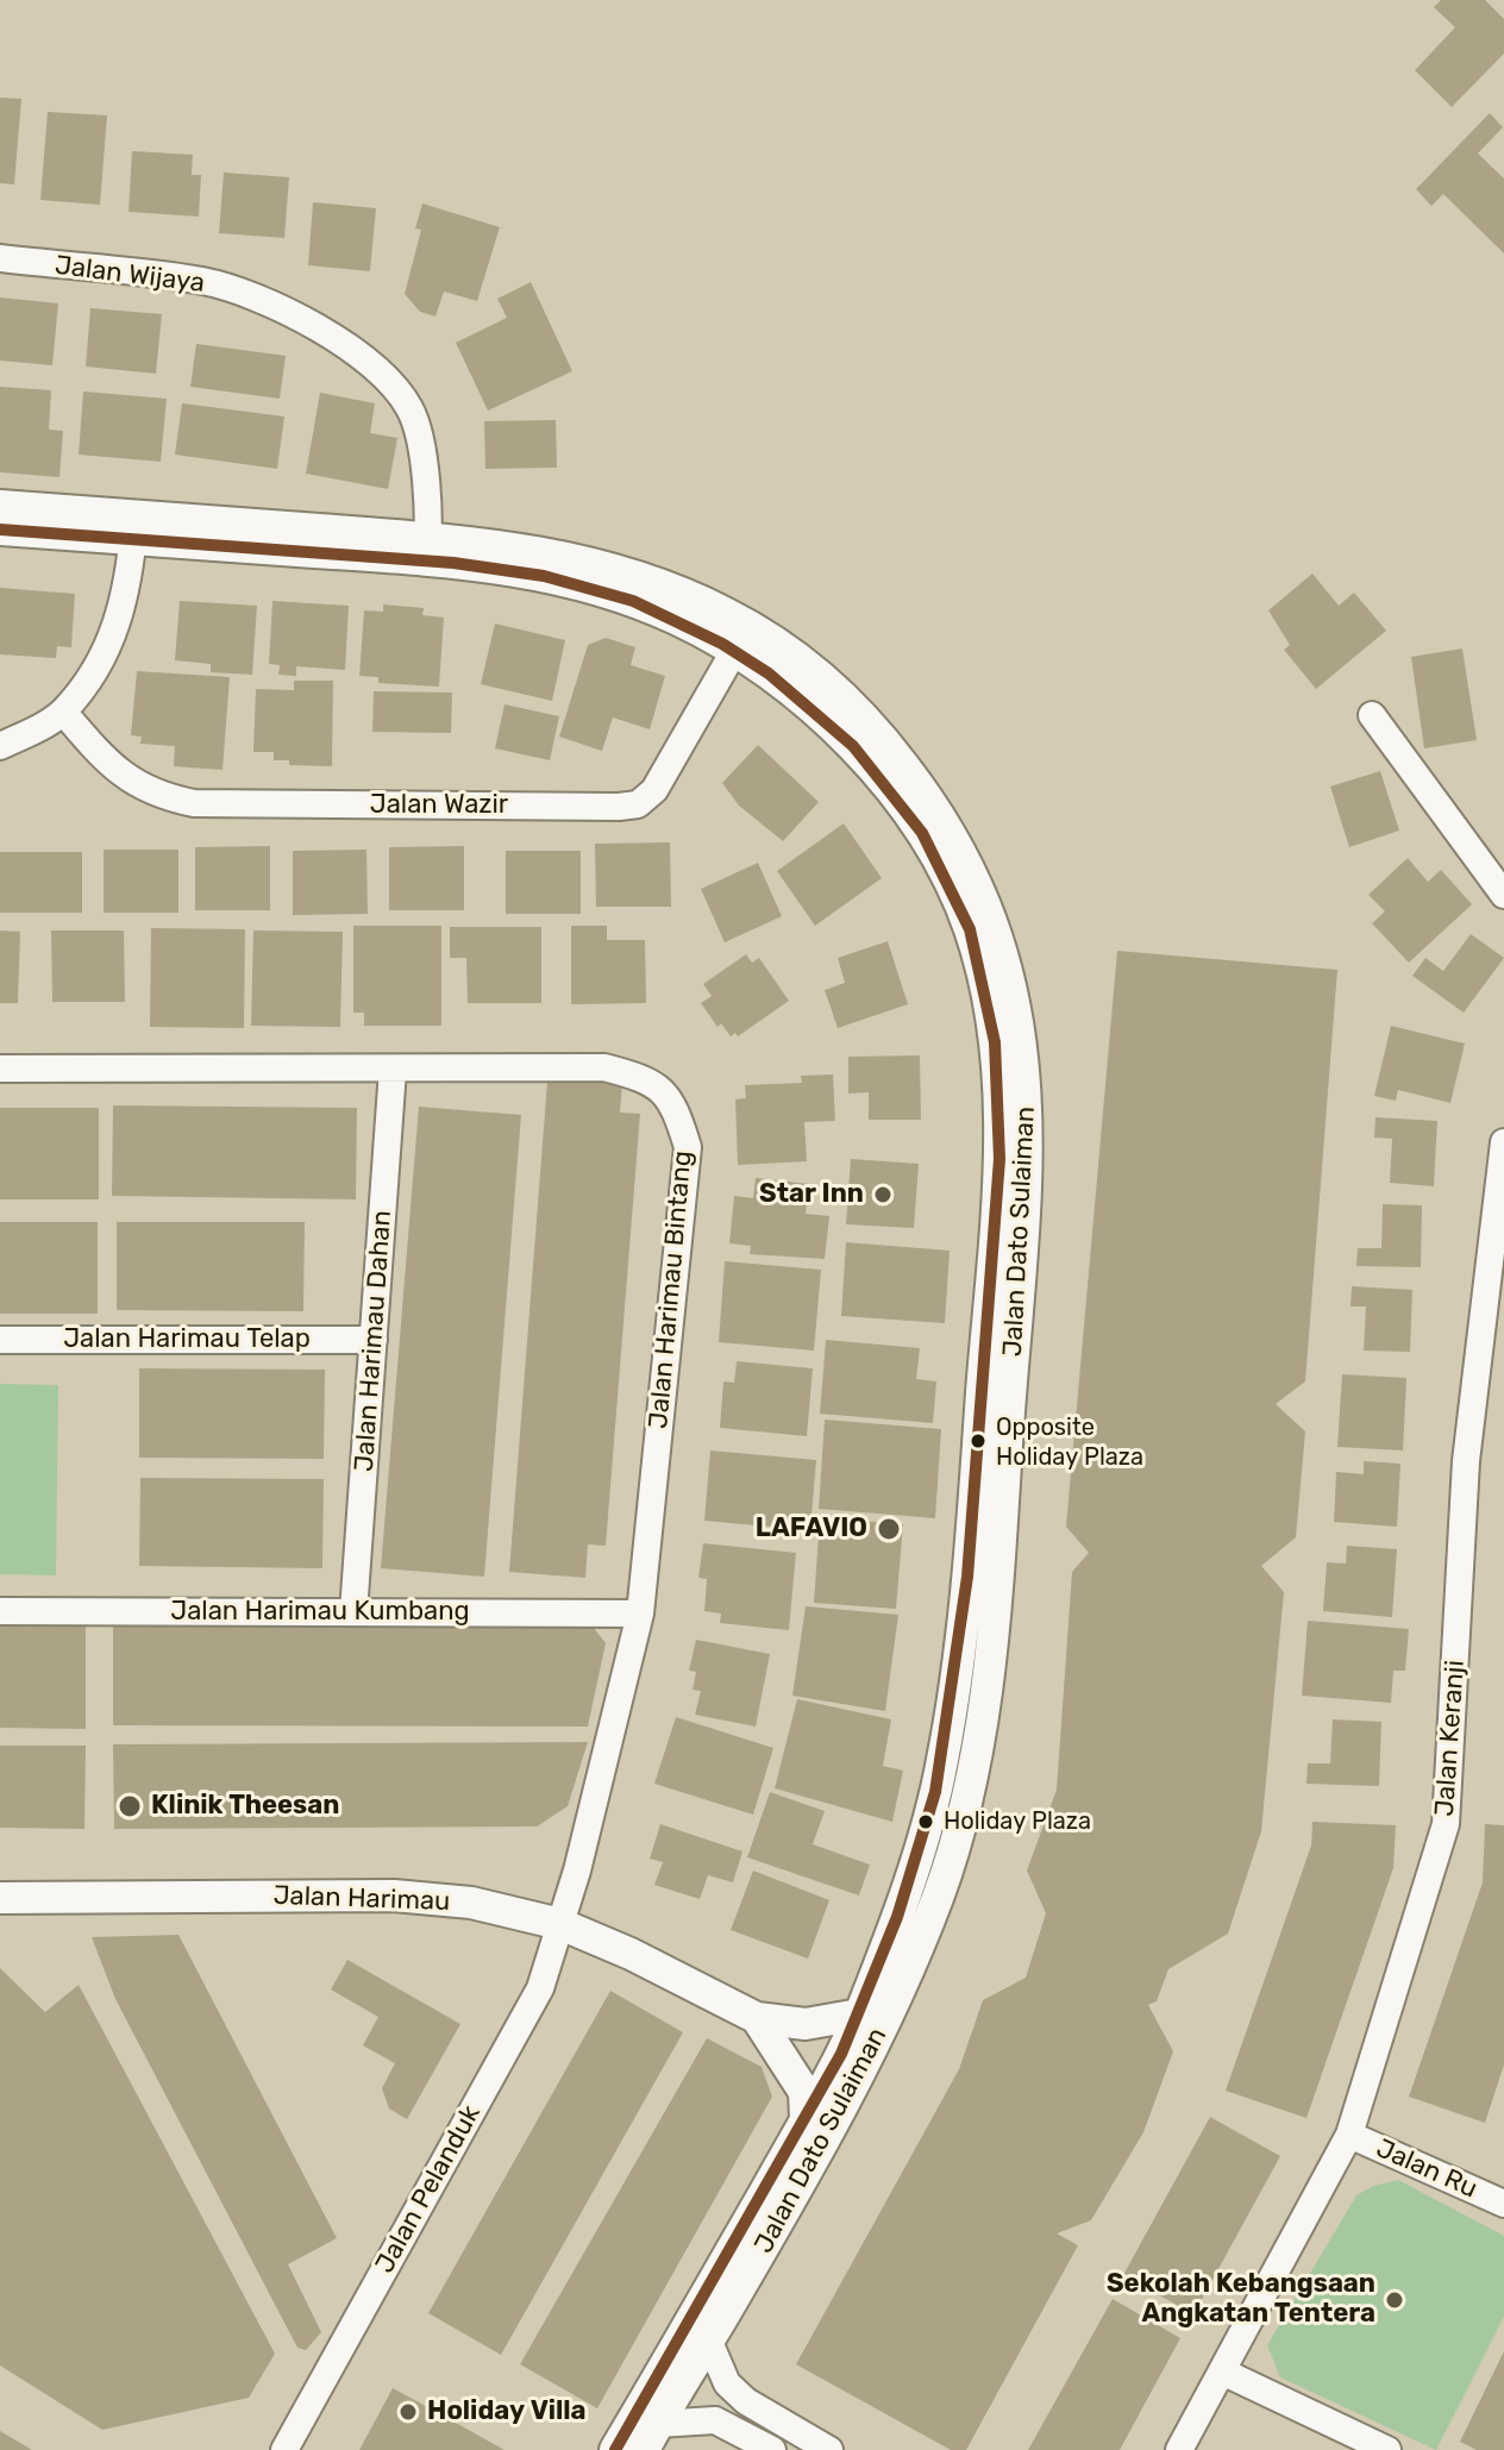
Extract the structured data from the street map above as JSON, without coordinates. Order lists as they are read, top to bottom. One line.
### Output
{"streets":{"street":["Jalan Wijaya","Jalan Wazir","Jalan Dato Sulaiman","Jalan Harimau Bintang","Jalan Harimau Telap","Jalan Harimau Dahan","Jalan Harimau Kumbang","Jalan Keranji","Jalan Harimau","Jalan Ru","Jalan Pelanduk"]},"crossings":[["Jalan Wijaya","Jalan Dato Sulaiman"],["Jalan Wazir","Jalan Dato Sulaiman"],["Jalan Dato Sulaiman","Jalan Harimau"],["Jalan Harimau Bintang","Jalan Harimau Dahan"],["Jalan Harimau Bintang","Jalan Harimau Kumbang"],["Jalan Harimau Bintang","Jalan Harimau"],["Jalan Harimau Bintang","Jalan Pelanduk"],["Jalan Harimau Telap","Jalan Harimau Dahan"],["Jalan Harimau Dahan","Jalan Harimau Kumbang"],["Jalan Keranji","Jalan Ru"],["Jalan Harimau","Jalan Pelanduk"]],"places":["Star Inn","Opposite Holiday Plaza","LAFAVIO","Klinik Theesan","Holiday Plaza","Sekolah Kebangsaan Angkatan Tentera","Holiday Villa"]}
